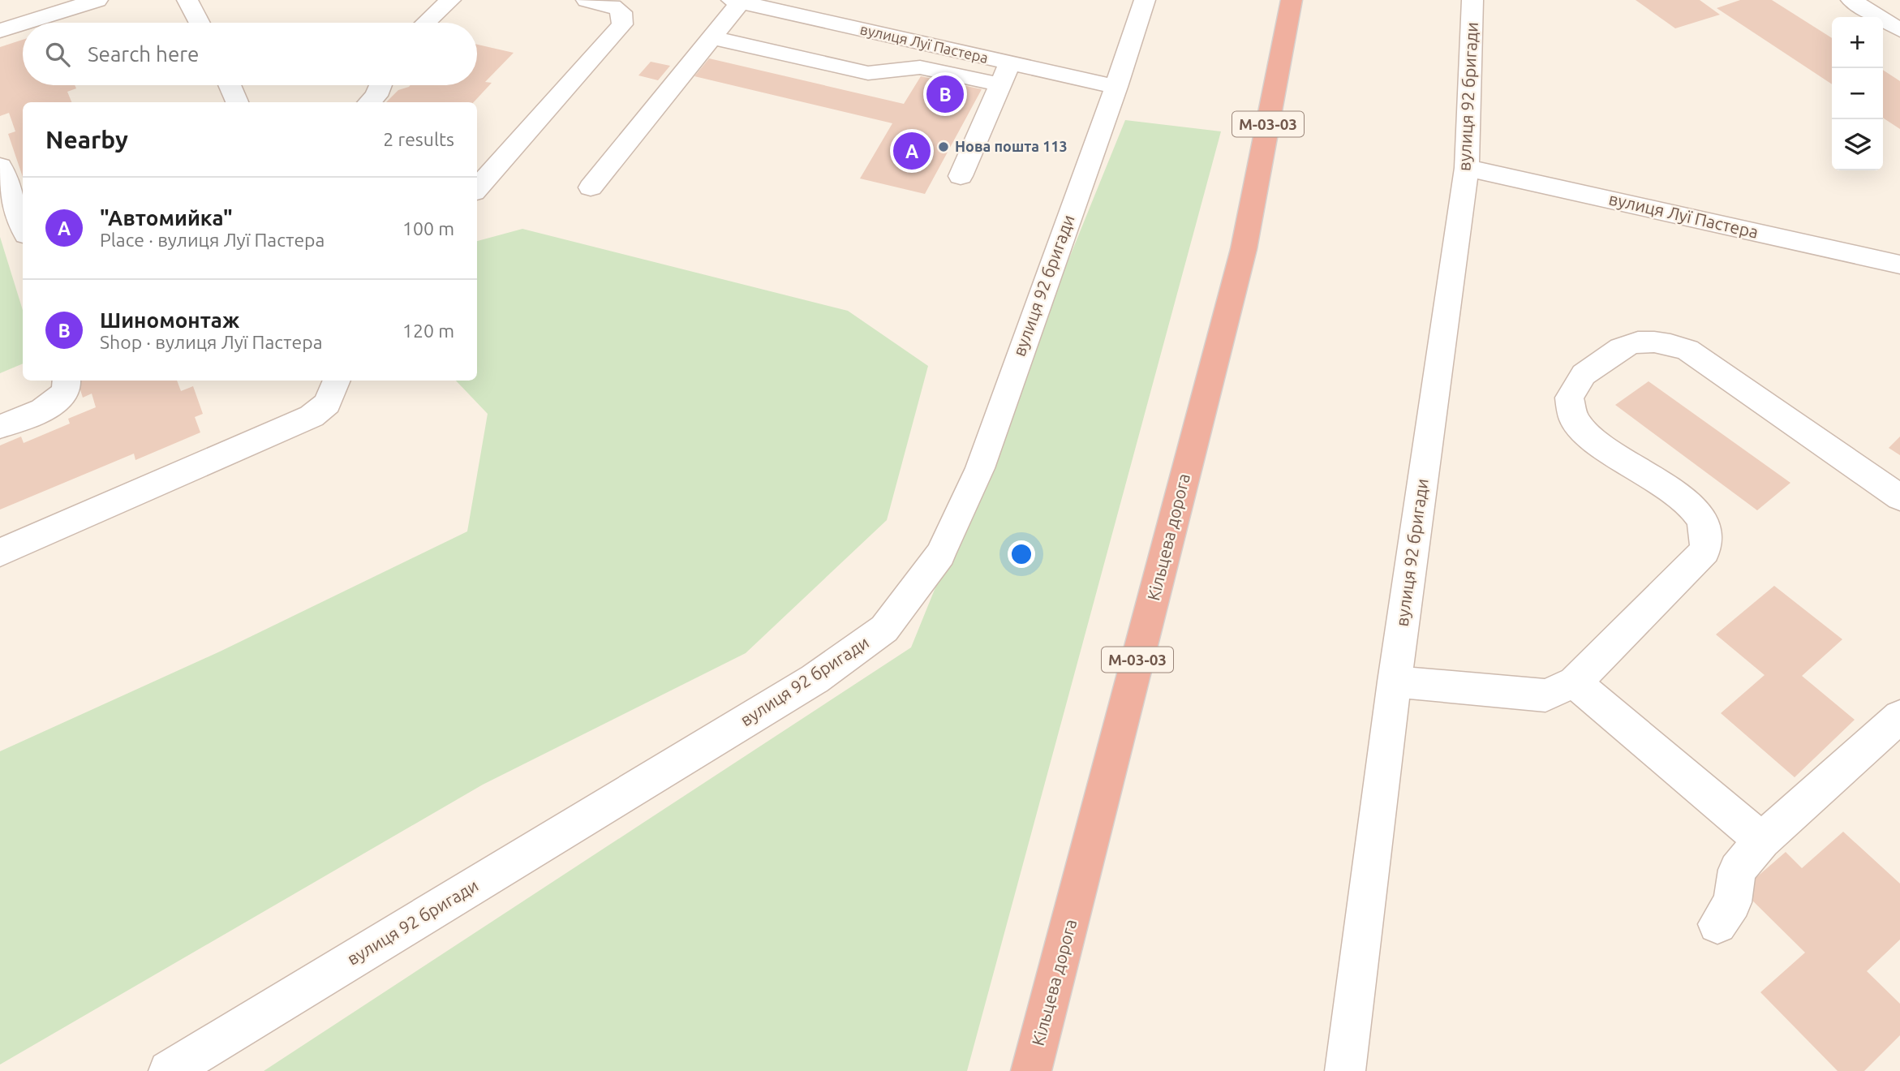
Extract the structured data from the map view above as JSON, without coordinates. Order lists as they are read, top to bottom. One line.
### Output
{"streets":{"highway":["М-03-03","Кільцева дорога"],"street":["вулиця Луї Пастера","вулиця 92 бригади"]},"crossings":[["вулиця Луї Пастера","вулиця 92 бригади"]],"places":["Нова пошта 113"],"page":{"map_buttons":["+","−"],"search":"Search here","pins":["B","A"],"heading":["Nearby","2 results"],"list":[{"mark":"A","name":"\"Автомийка\"","note":"Place · вулиця Луї Пастера","value":"100 m"},{"mark":"B","name":"Шиномонтаж","note":"Shop · вулиця Луї Пастера","value":"120 m"}]}}
